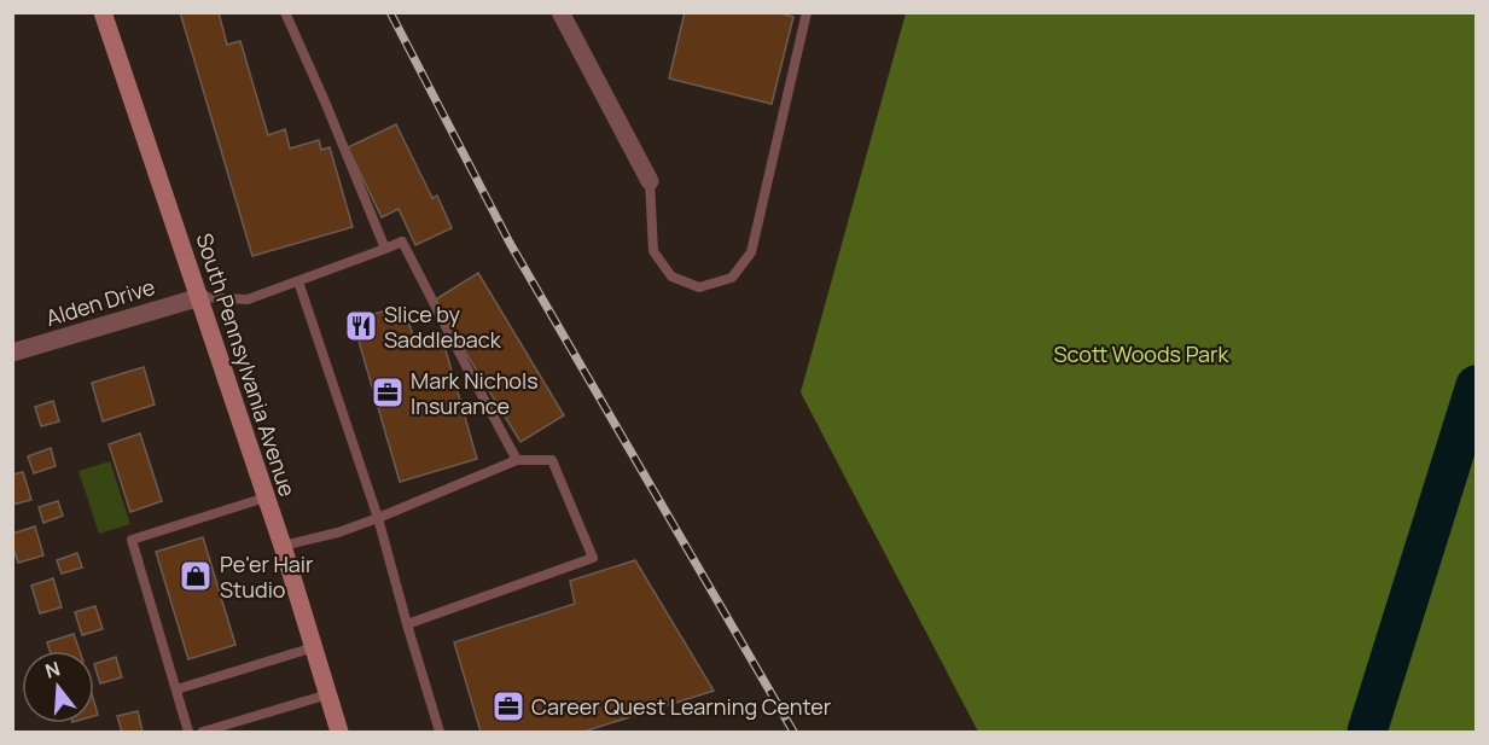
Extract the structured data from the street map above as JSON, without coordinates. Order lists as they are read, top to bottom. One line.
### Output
{"streets":{"main road":["South Pennsylvania Avenue"],"street":["Alden Drive"]},"crossings":[["Alden Drive","South Pennsylvania Avenue"]],"parks":["Scott Woods Park"],"places":{"restaurant":["Slice by Saddleback"],"office":["Mark Nichols Insurance","Career Quest Learning Center"],"shop":["Pe'er Hair Studio"]},"north":"top"}
